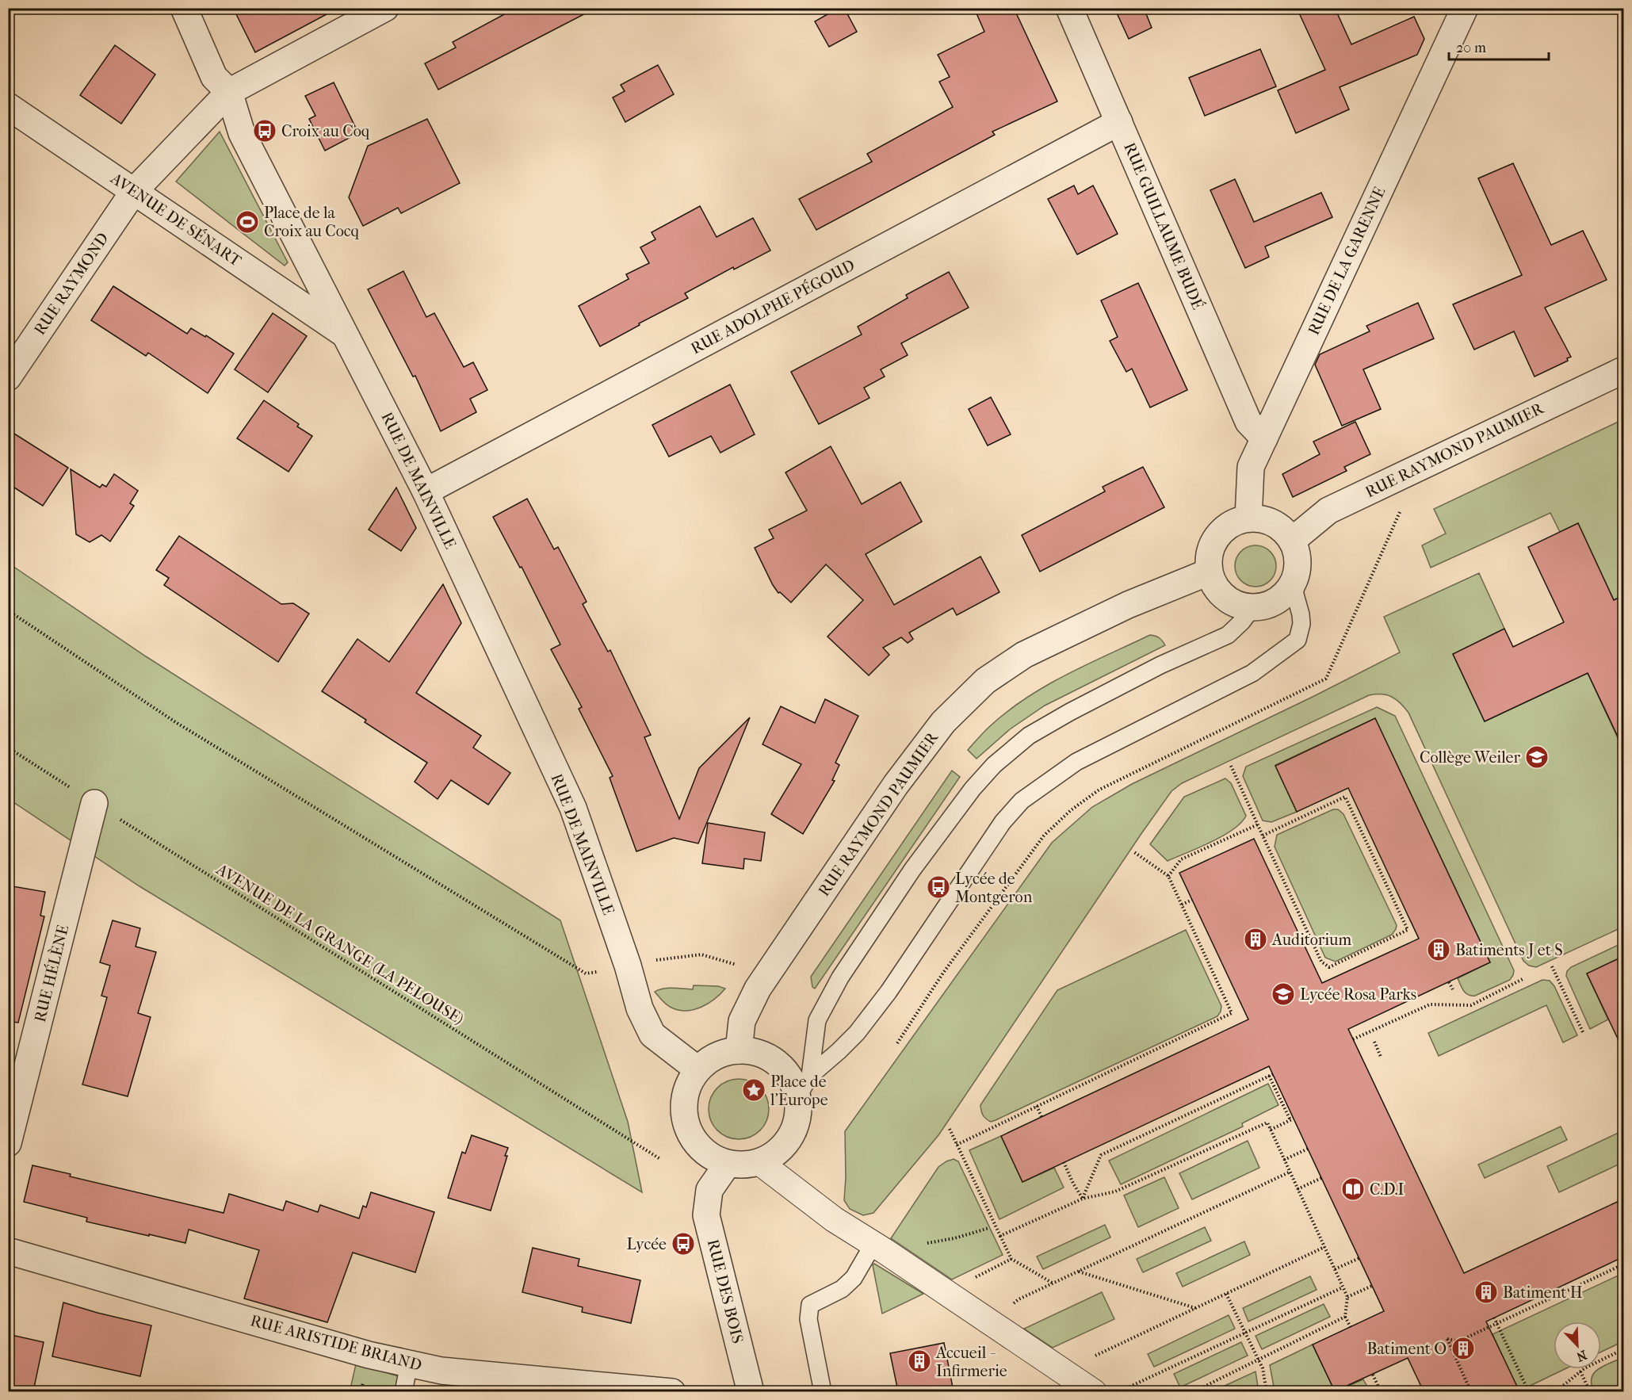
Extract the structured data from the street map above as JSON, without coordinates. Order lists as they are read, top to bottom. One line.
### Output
{"streets":{"street":["AVENUE DE SÉNART","RUE GUILLAUME BUDÉ","RUE DE LA GARENNE","RUE RAYMOND","RUE ADOLPHE PÉGOUD","RUE RAYMOND PAUMIER","RUE DE MAINVILLE","RUE HÉLÈNE","RUE DES BOIS","RUE ARISTIDE BRIAND"],"path":["AVENUE DE LA GRANGE (LA PELOUSE)"]},"crossings":[["AVENUE DE SÉNART","RUE RAYMOND"],["AVENUE DE SÉNART","RUE DE MAINVILLE"],["RUE GUILLAUME BUDÉ","RUE DE LA GARENNE"],["RUE GUILLAUME BUDÉ","RUE ADOLPHE PÉGOUD"],["RUE DE LA GARENNE","RUE RAYMOND PAUMIER"],["RUE ADOLPHE PÉGOUD","RUE DE MAINVILLE"],["RUE RAYMOND PAUMIER","RUE DES BOIS"],["AVENUE DE LA GRANGE (LA PELOUSE)","RUE HÉLÈNE"]],"places":{"bus stop":["Croix au Coq","Lycée de Montgeron","Lycée"],"sports":["Place de la Croix au Cocq"],"school or university":["Collège Weiler","Lycée Rosa Parks"],"building":["Auditorium","Batiments J et S","Batiment H","Batiment O","Accueil - Infirmerie"],"place":["Place de l'Europe"],"library":["C.D.I"]},"scale_bar":"20 m","north":"bottom right"}
